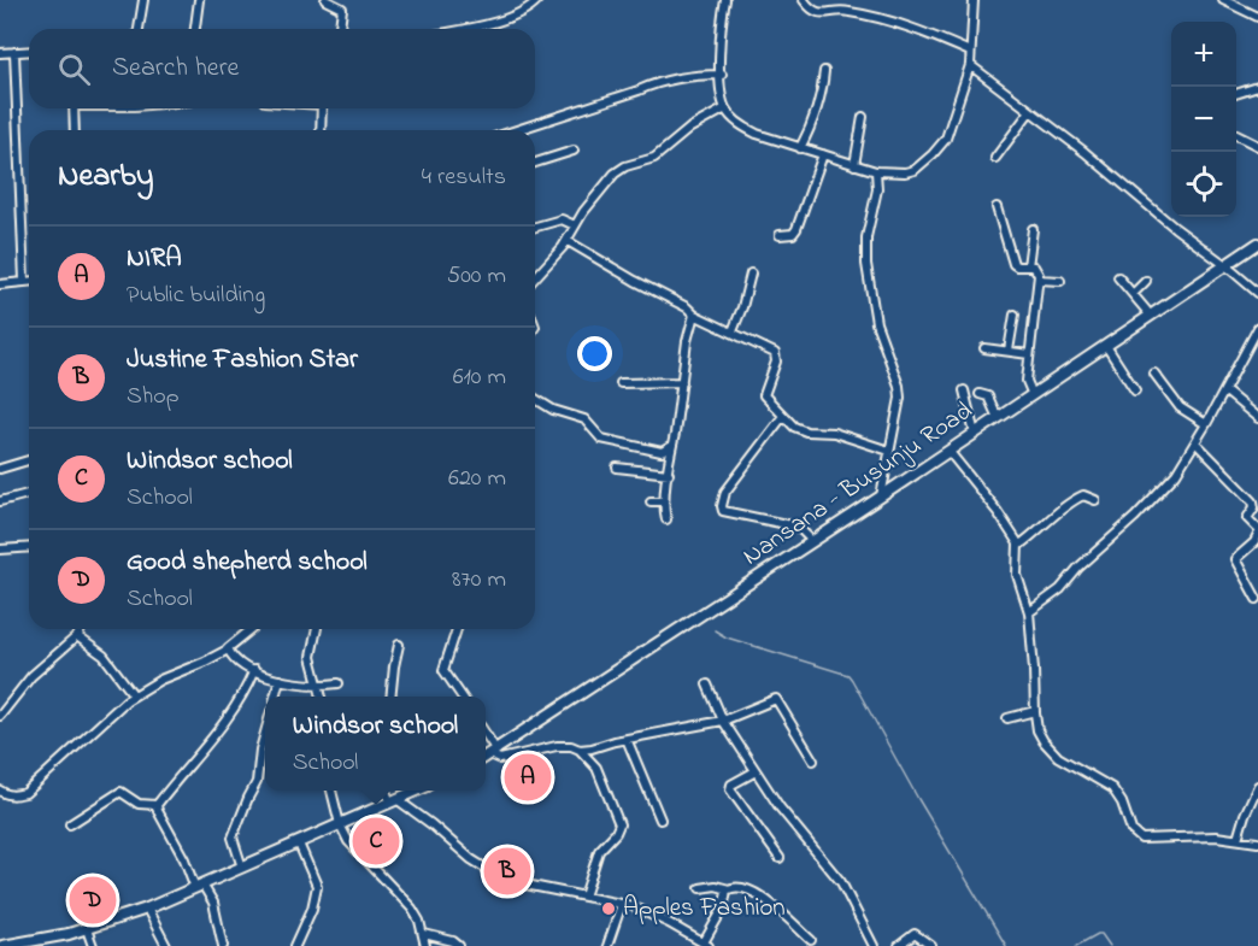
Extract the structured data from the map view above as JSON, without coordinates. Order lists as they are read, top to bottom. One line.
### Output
{"streets":{"main road":["Nansana - Busunju Road"]},"places":["Apples Fashion"],"page":{"map_buttons":["+","−"],"search":"Search here","heading":["Nearby","4 results"],"list":[{"mark":"A","name":"NIRA","note":"Public building","value":"500 m"},{"mark":"B","name":"Justine Fashion Star","note":"Shop","value":"610 m"},{"mark":"C","name":"Windsor school","note":"School","value":"620 m"},{"mark":"D","name":"Good shepherd school","note":"School","value":"870 m"}],"popup":["Windsor school","School"],"pins":["A","C","B","D"]}}
